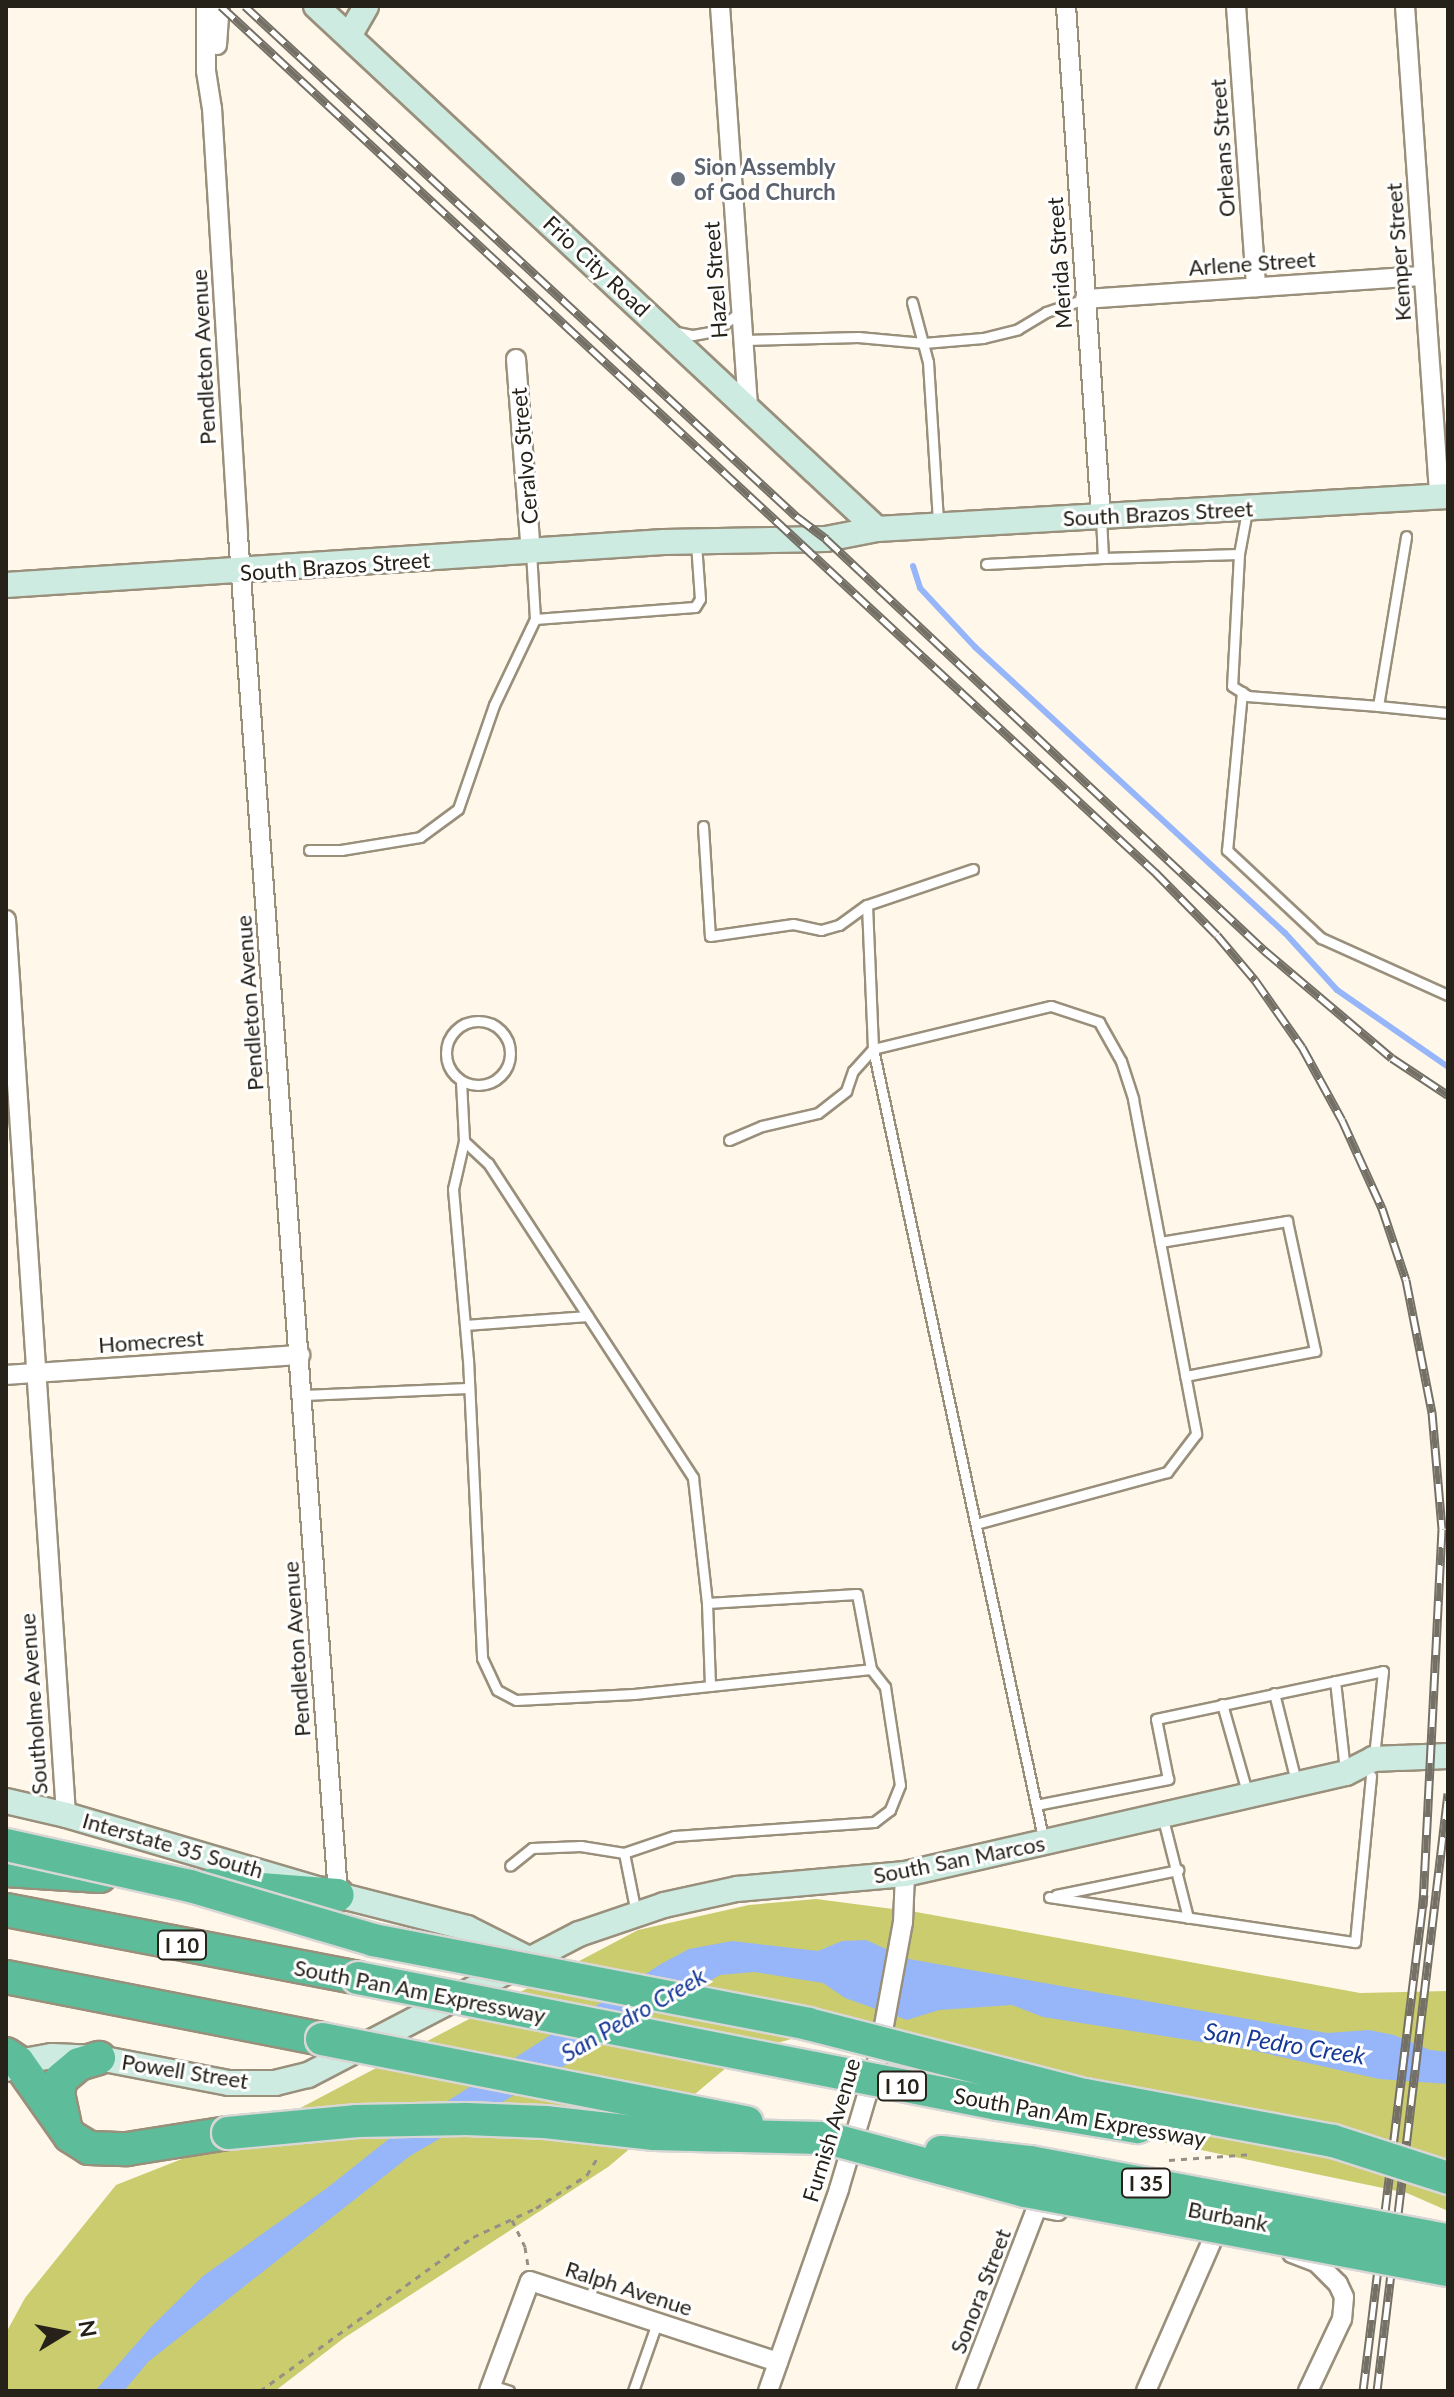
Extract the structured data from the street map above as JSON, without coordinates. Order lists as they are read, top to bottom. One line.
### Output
{"streets":{"highway":["I 10","South Pan Am Expressway","I 35"],"street":["Orleans Street","Kemper Street","Merida Street","Arlene Street","Frio City Road","Hazel Street","Pendleton Avenue","Ceralvo Street","South Brazos Street","Homecrest","Southolme Avenue","Interstate 35 South","South San Marcos","Powell Street","Furnish Avenue","Burbank","Ralph Avenue","Sonora Street"]},"crossings":[["Orleans Street","Arlene Street"],["Kemper Street","Arlene Street"],["Kemper Street","South Brazos Street"],["Merida Street","Arlene Street"],["Merida Street","South Brazos Street"],["Frio City Road","Hazel Street"],["Frio City Road","South Brazos Street"],["Pendleton Avenue","South Brazos Street"],["Pendleton Avenue","Homecrest"],["Pendleton Avenue","Interstate 35 South"],["Ceralvo Street","South Brazos Street"],["Homecrest","Southolme Avenue"],["Southolme Avenue","Interstate 35 South"],["Interstate 35 South","South San Marcos"],["Interstate 35 South","Powell Street"],["South San Marcos","Powell Street"],["South San Marcos","Furnish Avenue"],["Furnish Avenue","Ralph Avenue"],["Burbank","Sonora Street"]],"water":["San Pedro Creek"],"places":["Sion Assembly of God Church"],"north":"right"}
